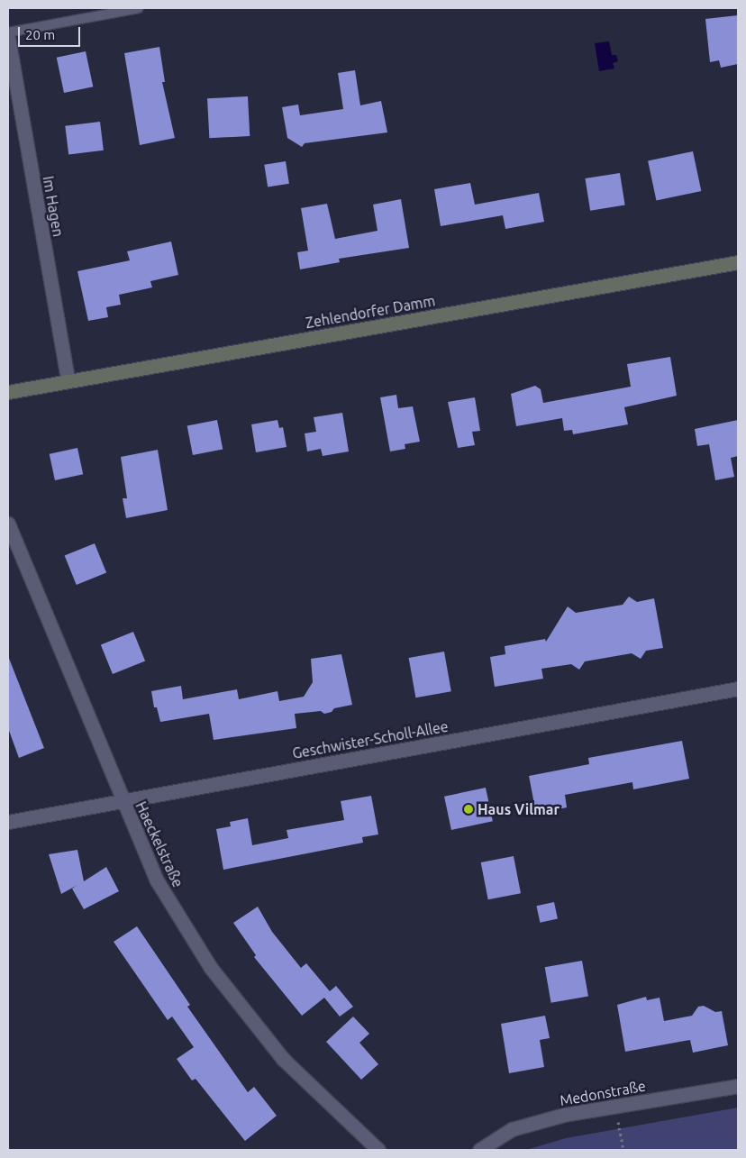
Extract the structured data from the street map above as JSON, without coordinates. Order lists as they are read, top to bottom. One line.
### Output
{"streets":{"main road":["Zehlendorfer Damm"],"street":["Im Hagen","Geschwister-Scholl-Allee","Haeckelstraße","Medonstraße"]},"crossings":[["Im Hagen","Zehlendorfer Damm"],["Geschwister-Scholl-Allee","Haeckelstraße"]],"places":["Haus Vilmar"],"scale_bar":"20 m"}
